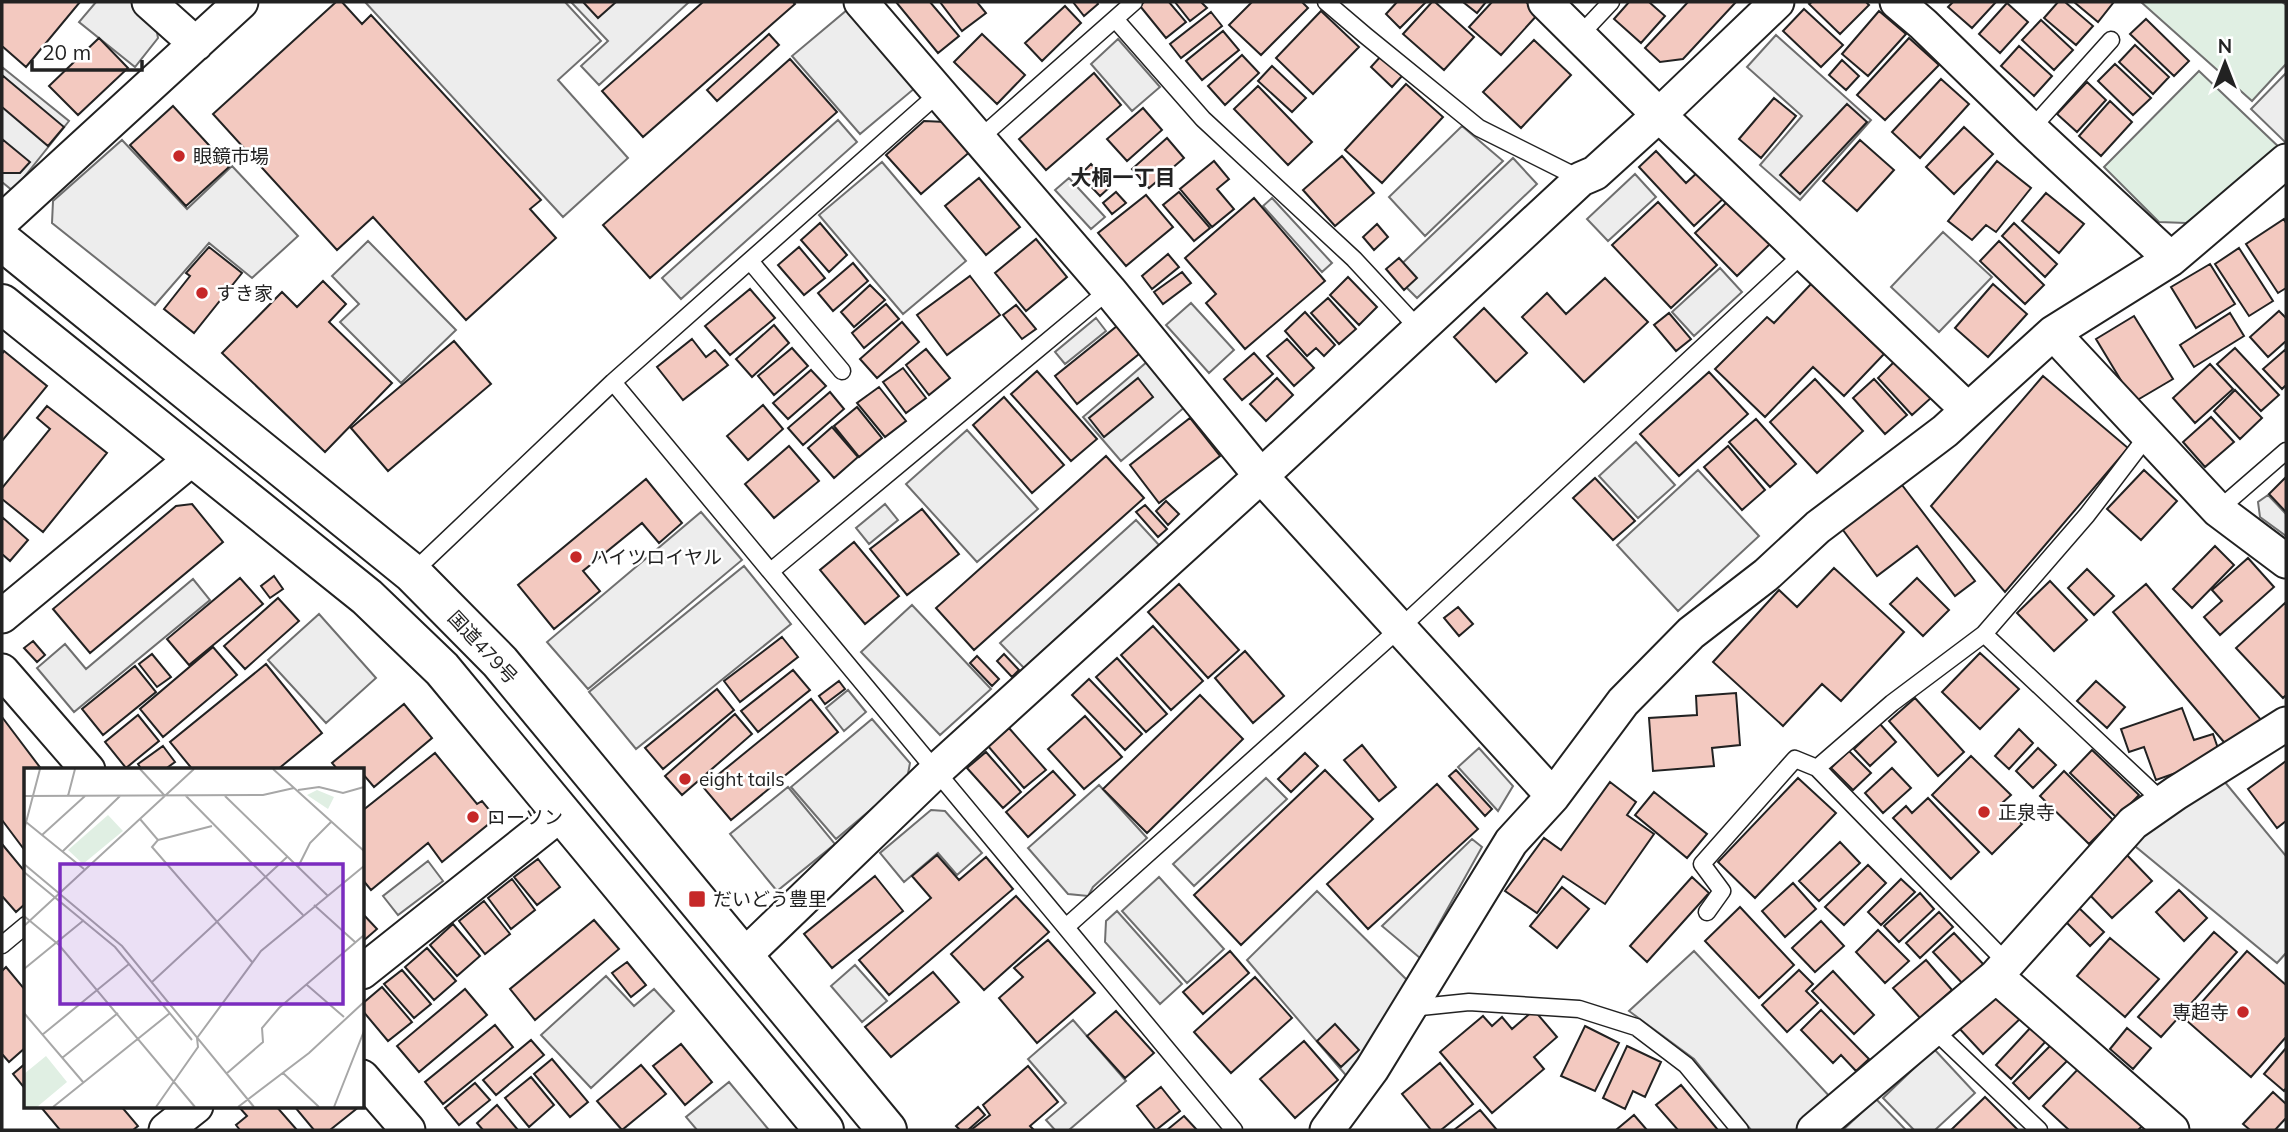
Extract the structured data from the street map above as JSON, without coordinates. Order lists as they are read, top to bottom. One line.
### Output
{"streets":{"highway":["国道479号"]},"districts":["大桐一丁目"],"places":{"other":["眼鏡市場","すき家","ハイツロイヤル","eight tails","正泉寺","ローソン","専超寺"],"transit":["だいどう豊里"]},"scale_bar":"20 m","north":"top"}
